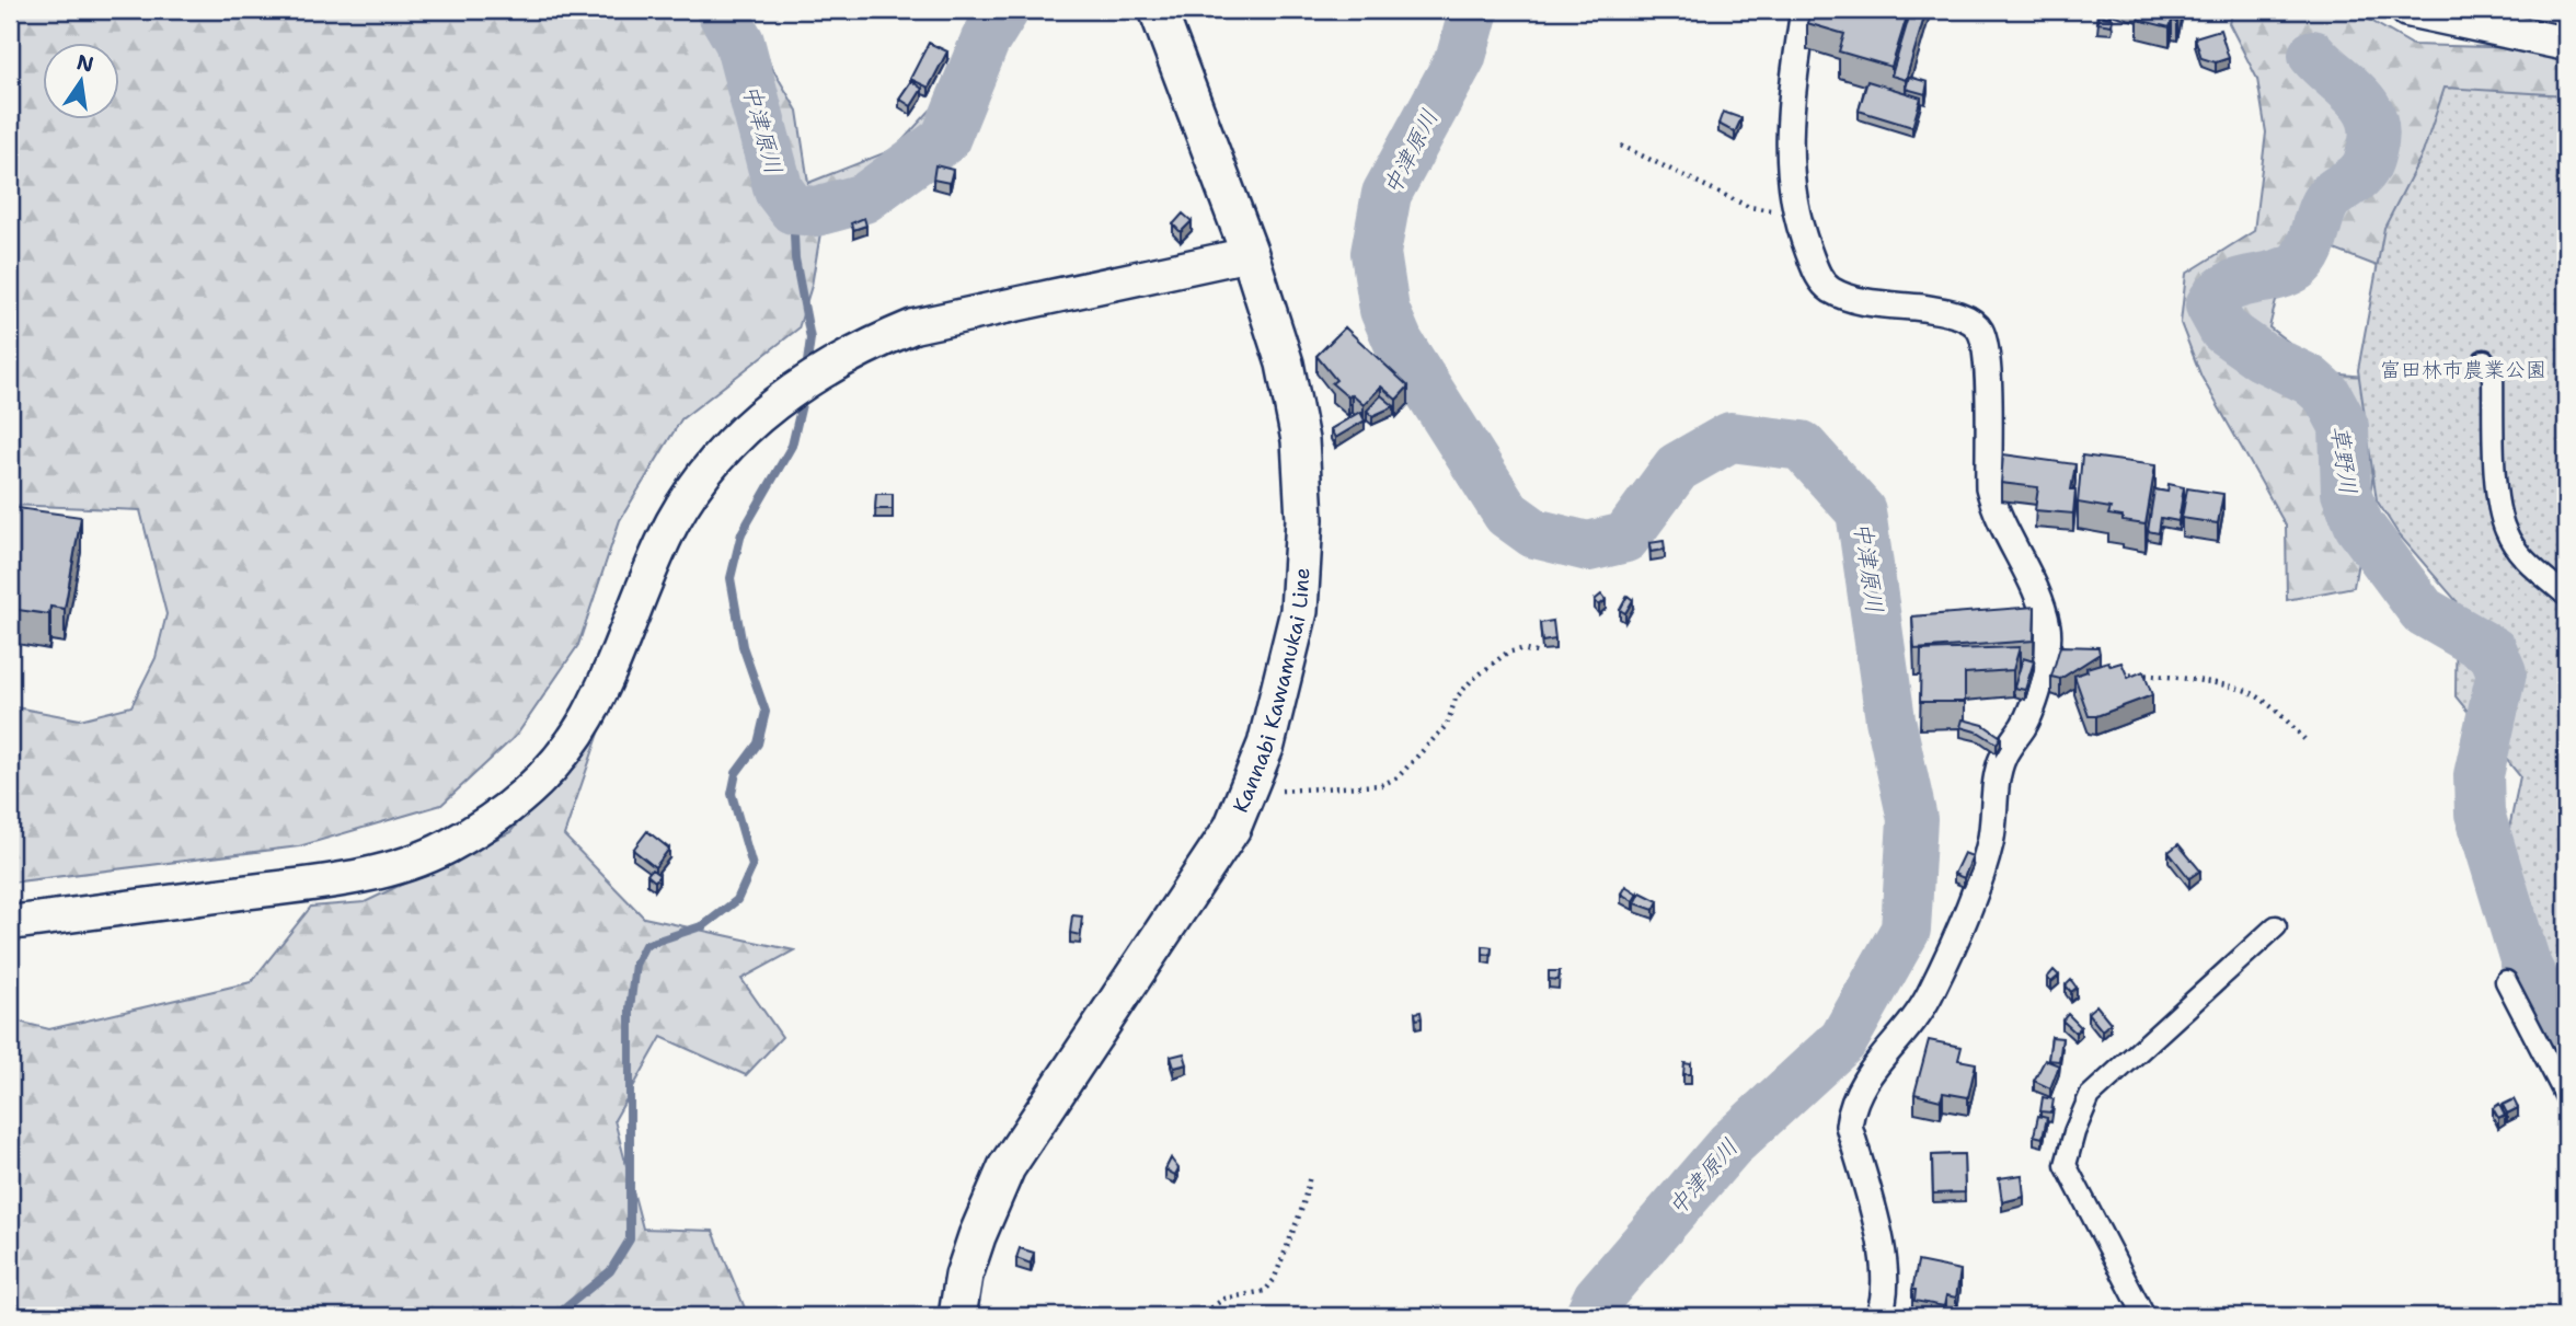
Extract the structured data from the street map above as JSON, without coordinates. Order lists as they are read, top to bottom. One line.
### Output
{"streets":{"main road":["Kannabi Kawamukai Line"]},"water":["中津原川","草野川"],"parks":["富田林市農業公園"],"north":"top"}
